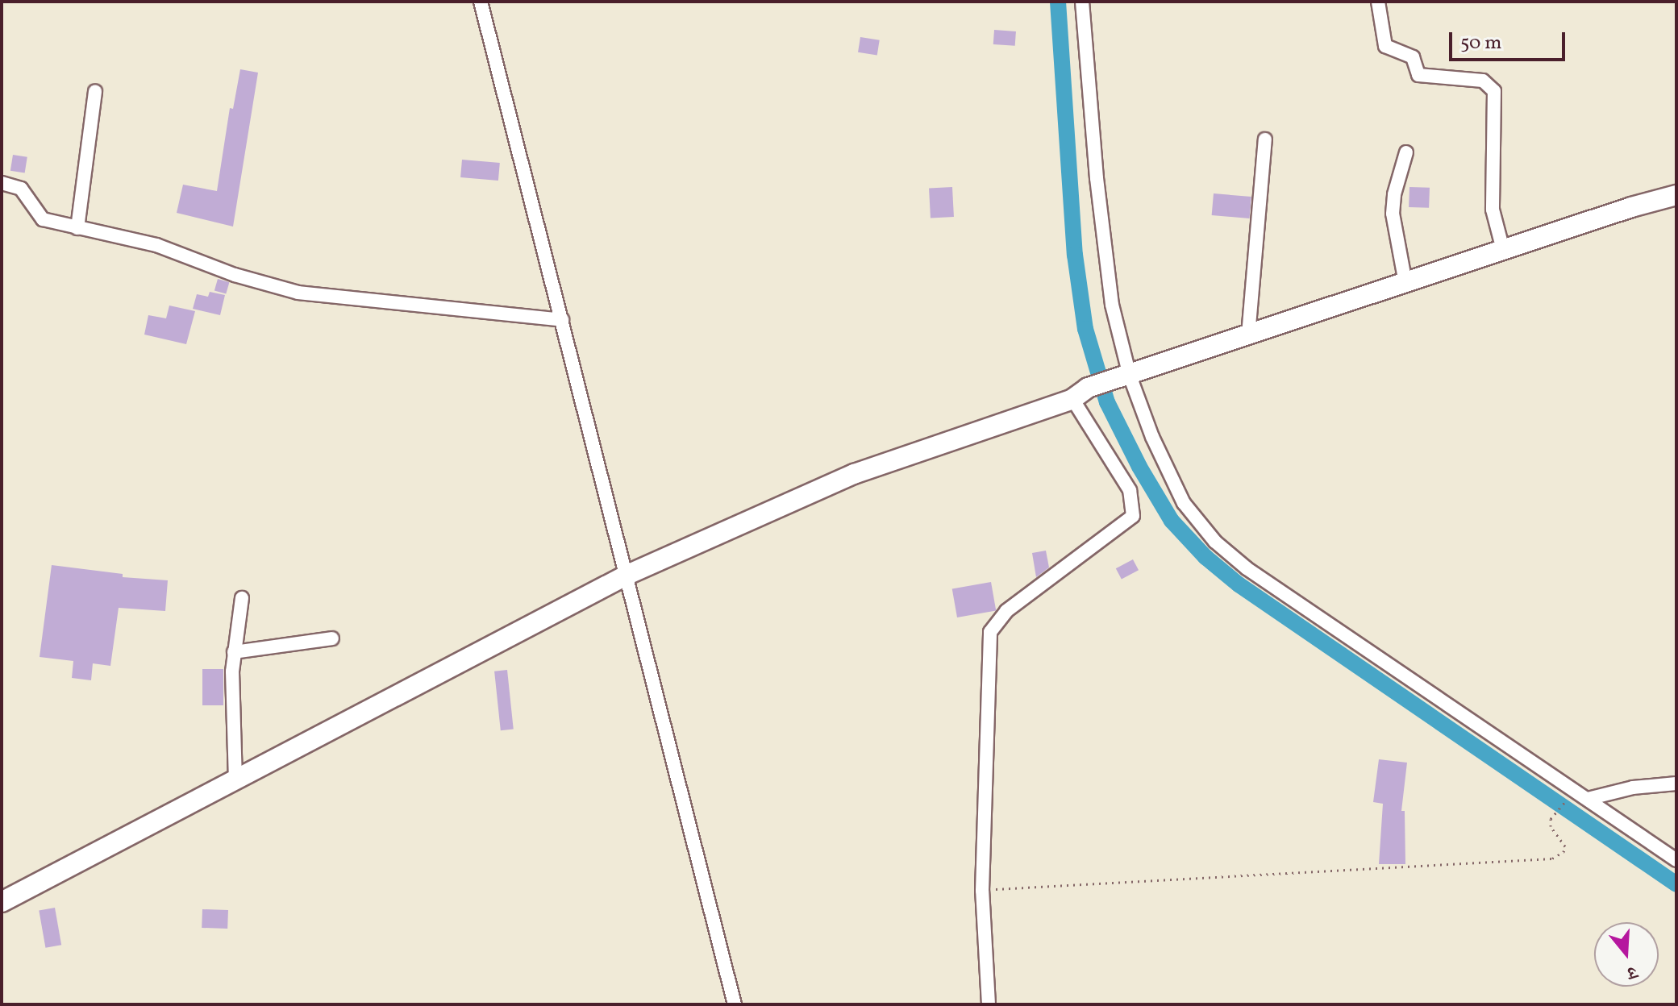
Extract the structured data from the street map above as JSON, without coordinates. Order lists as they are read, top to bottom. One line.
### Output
{"scale_bar":"50 m","north":"bottom"}
